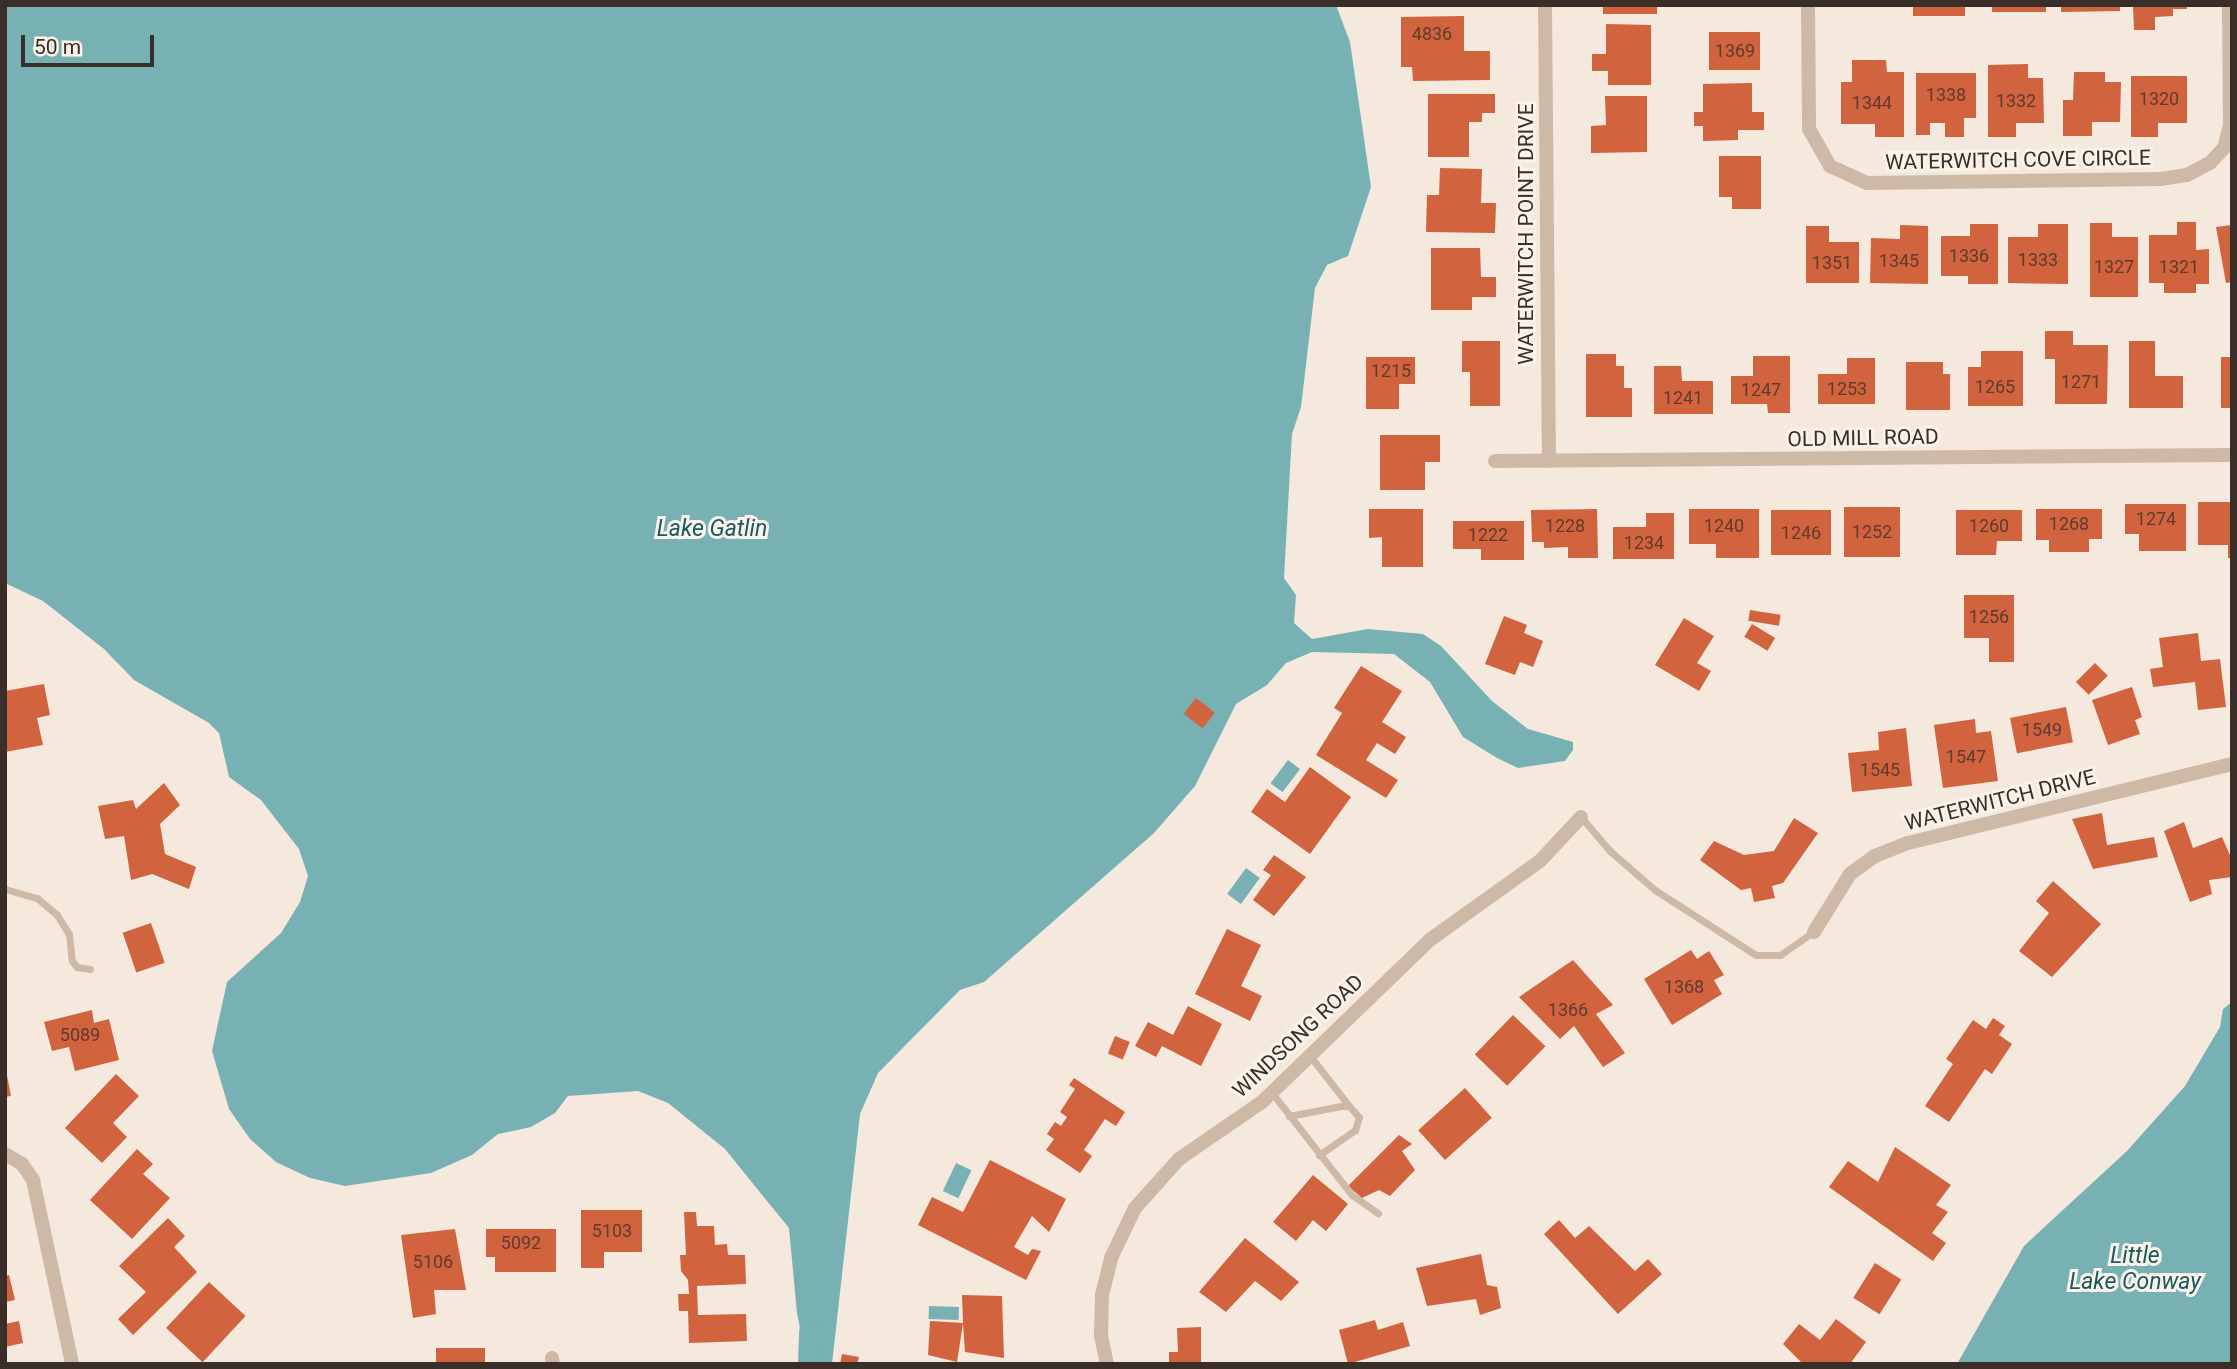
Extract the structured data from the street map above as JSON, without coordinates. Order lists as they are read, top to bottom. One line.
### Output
{"streets":{"street":["WATERWITCH COVE CIRCLE","WATERWITCH POINT DRIVE","OLD MILL ROAD","WATERWITCH DRIVE","WINDSONG ROAD"]},"crossings":[["WATERWITCH POINT DRIVE","OLD MILL ROAD"]],"water":["Lake Gatlin","Little Lake Conway"],"house_numbers":["4836","1369","1338","1320","1332","1344","1336","1333","1345","1351","1327","1321","1215","1271","1265","1253","1247","1241","1274","1268","1228","1240","1260","1252","1246","1222","1234","1256","1549","1547","1545","1368","1366","5089","5103","5092","5106"],"scale_bar":"50 m"}
